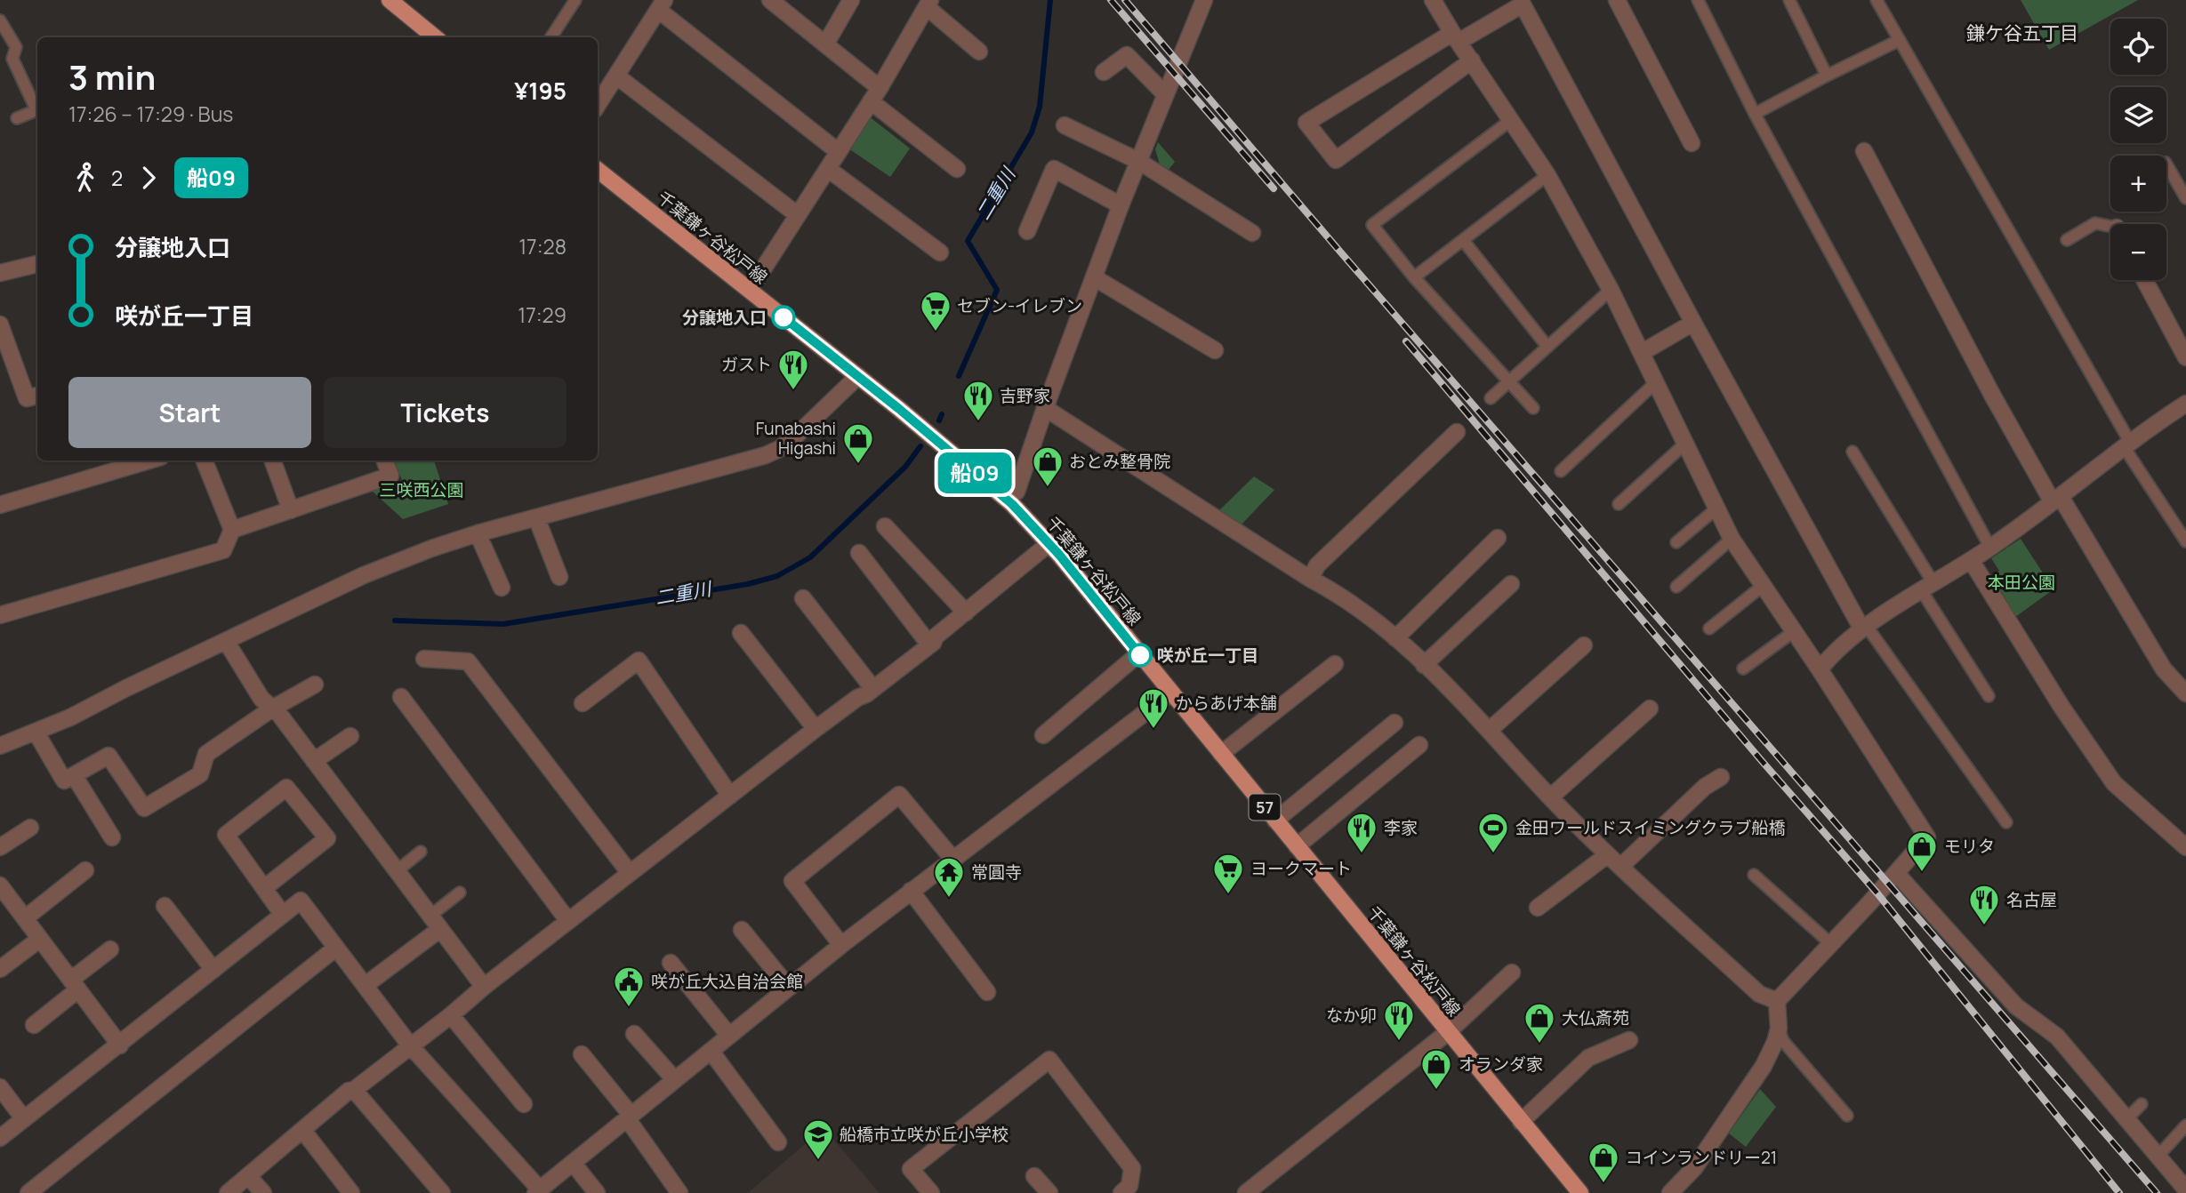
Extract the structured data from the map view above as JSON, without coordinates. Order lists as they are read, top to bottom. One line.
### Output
{"streets":{"main road":["千葉鎌ヶ谷松戸線","57"]},"districts":["鎌ケ谷五丁目"],"water":["二重川"],"parks":["三咲西公園","本田公園"],"places":{"other":["分譲地入口","咲が丘一丁目"],"supermarket":["セブン-イレブン","ヨークマート"],"restaurant":["ガスト","吉野家","からあげ本舗","李家","名古屋","なか卯"],"shop":["Funabashi Higashi","おとみ整骨院","モリタ","大仏斎苑","オランダ家","コインランドリー21"],"sports":["金田ワールドスイミングクラブ船橋"],"temple":["常圓寺"],"public building":["咲が丘大込自治会館"],"school or university":["船橋市立咲が丘小学校"]},"lines":["bus line 船09"],"page":{"on_map":"船09","map_buttons":["+","−"],"heading":["3 min","17:26 – 17:29 · Bus","¥195"],"legs":["2","船09"],"list":[{"name":"分譲地入口","value":"17:28"},{"name":"咲が丘一丁目","value":"17:29"}],"buttons":["Start","Tickets"]}}
